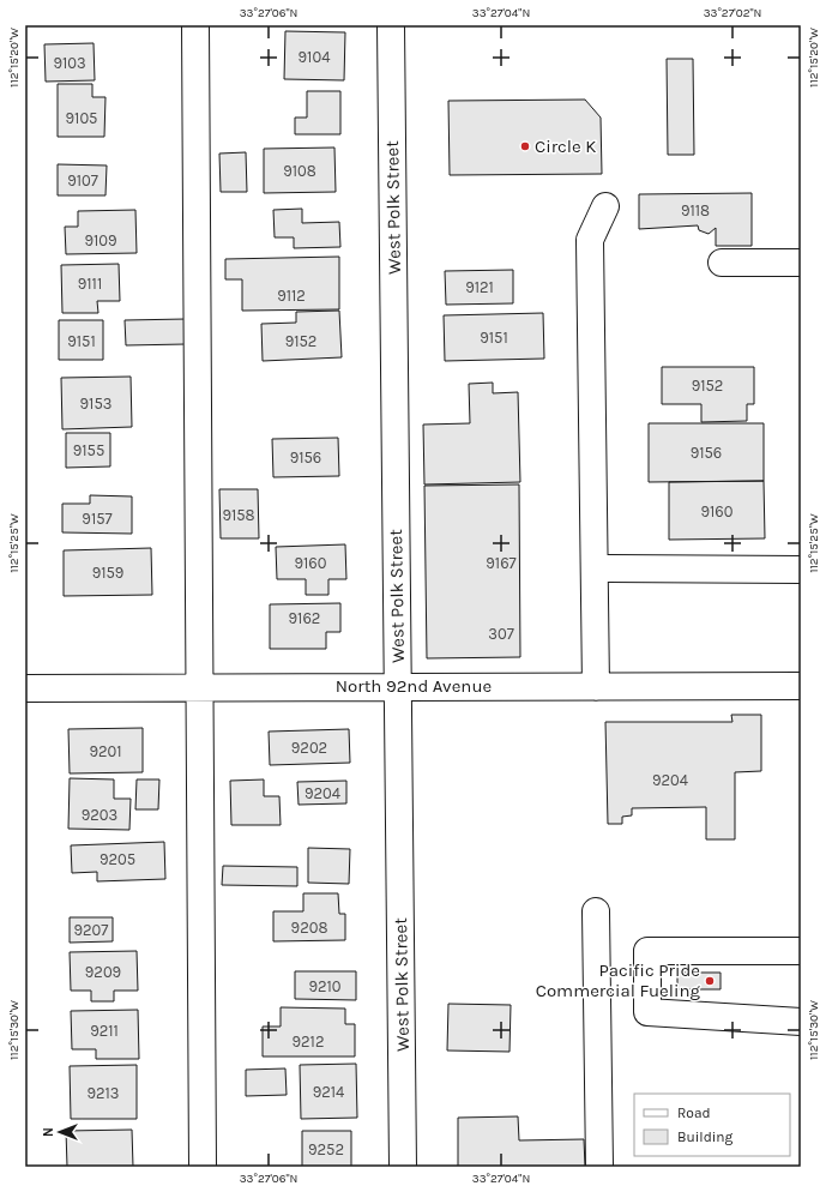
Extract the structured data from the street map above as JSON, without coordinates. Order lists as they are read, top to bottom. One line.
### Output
{"streets":{"street":["West Polk Street","North 92nd Avenue"]},"crossings":[["West Polk Street","North 92nd Avenue"]],"places":["Circle K","Pacific Pride Commercial Fueling"],"house_numbers":["9104","9103","9105","9108","9107","9118","9109","9111","9121","9112","9151","9151","9152","9152","9153","9155","9156","9156","9160","9158","9157","9160","9167","9159","9162","307","9202","9201","9204","9204","9203","9205","9208","9207","9209","9210","9211","9212","9214","9213","9252"],"legend":["Road","Building"],"north":"left","coordinates":["33°27'06\"N","33°27'04\"N","33°27'02\"N","112°15'20\"W","112°15'25\"W","112°15'30\"W"]}
